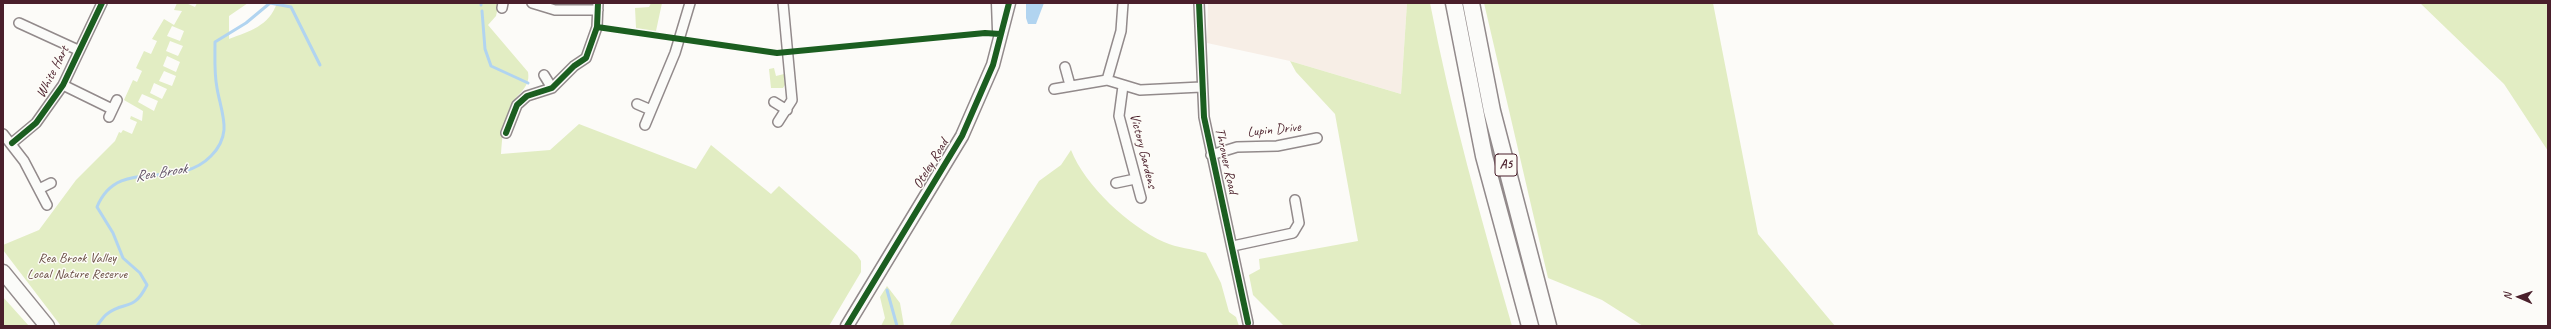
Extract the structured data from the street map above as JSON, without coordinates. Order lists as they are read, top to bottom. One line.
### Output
{"streets":{"highway":["A5"],"main road":["Oteley Road"],"street":["White Hart","Lupin Drive","Victory Gardens","Thrower Road"]},"crossings":[["Lupin Drive","Thrower Road"]],"water":["Rea Brook"],"parks":["Rea Brook Valley Local Nature Reserve"],"north":"left"}
